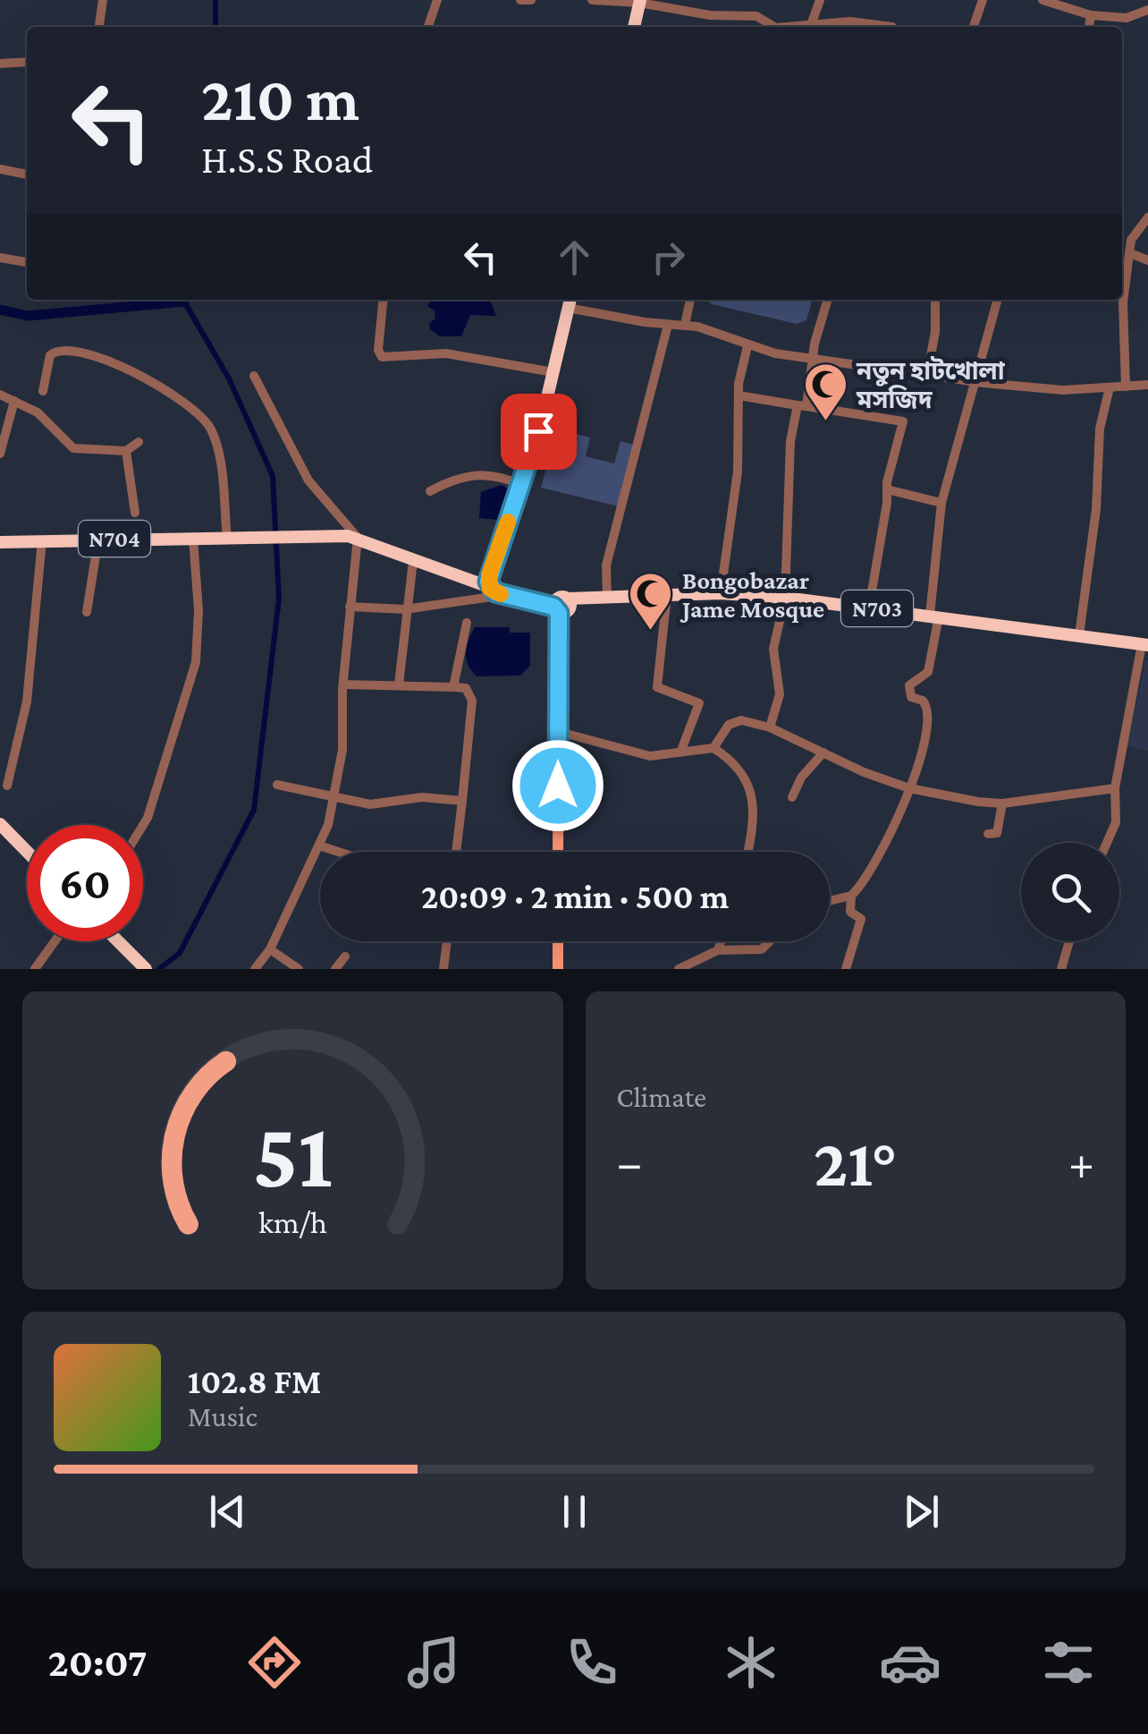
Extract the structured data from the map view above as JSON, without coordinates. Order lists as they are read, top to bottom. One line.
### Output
{"streets":{"highway":["N704","N703"]},"crossings":[["N704","N703"]],"places":{"mosque":["নতুন হাটখোলা মসজিদ","Bongobazar Jame Mosque"]},"page":{"turn":["210 m","H.S.S Road"],"limit":"60","trip":"20:09 · 2 min · 500 m","tile":"Climate","heat":["−","21°","+"],"song":["102.8 FM","Music"],"tabs":"20:07","gauge":["51","km/h"]}}
